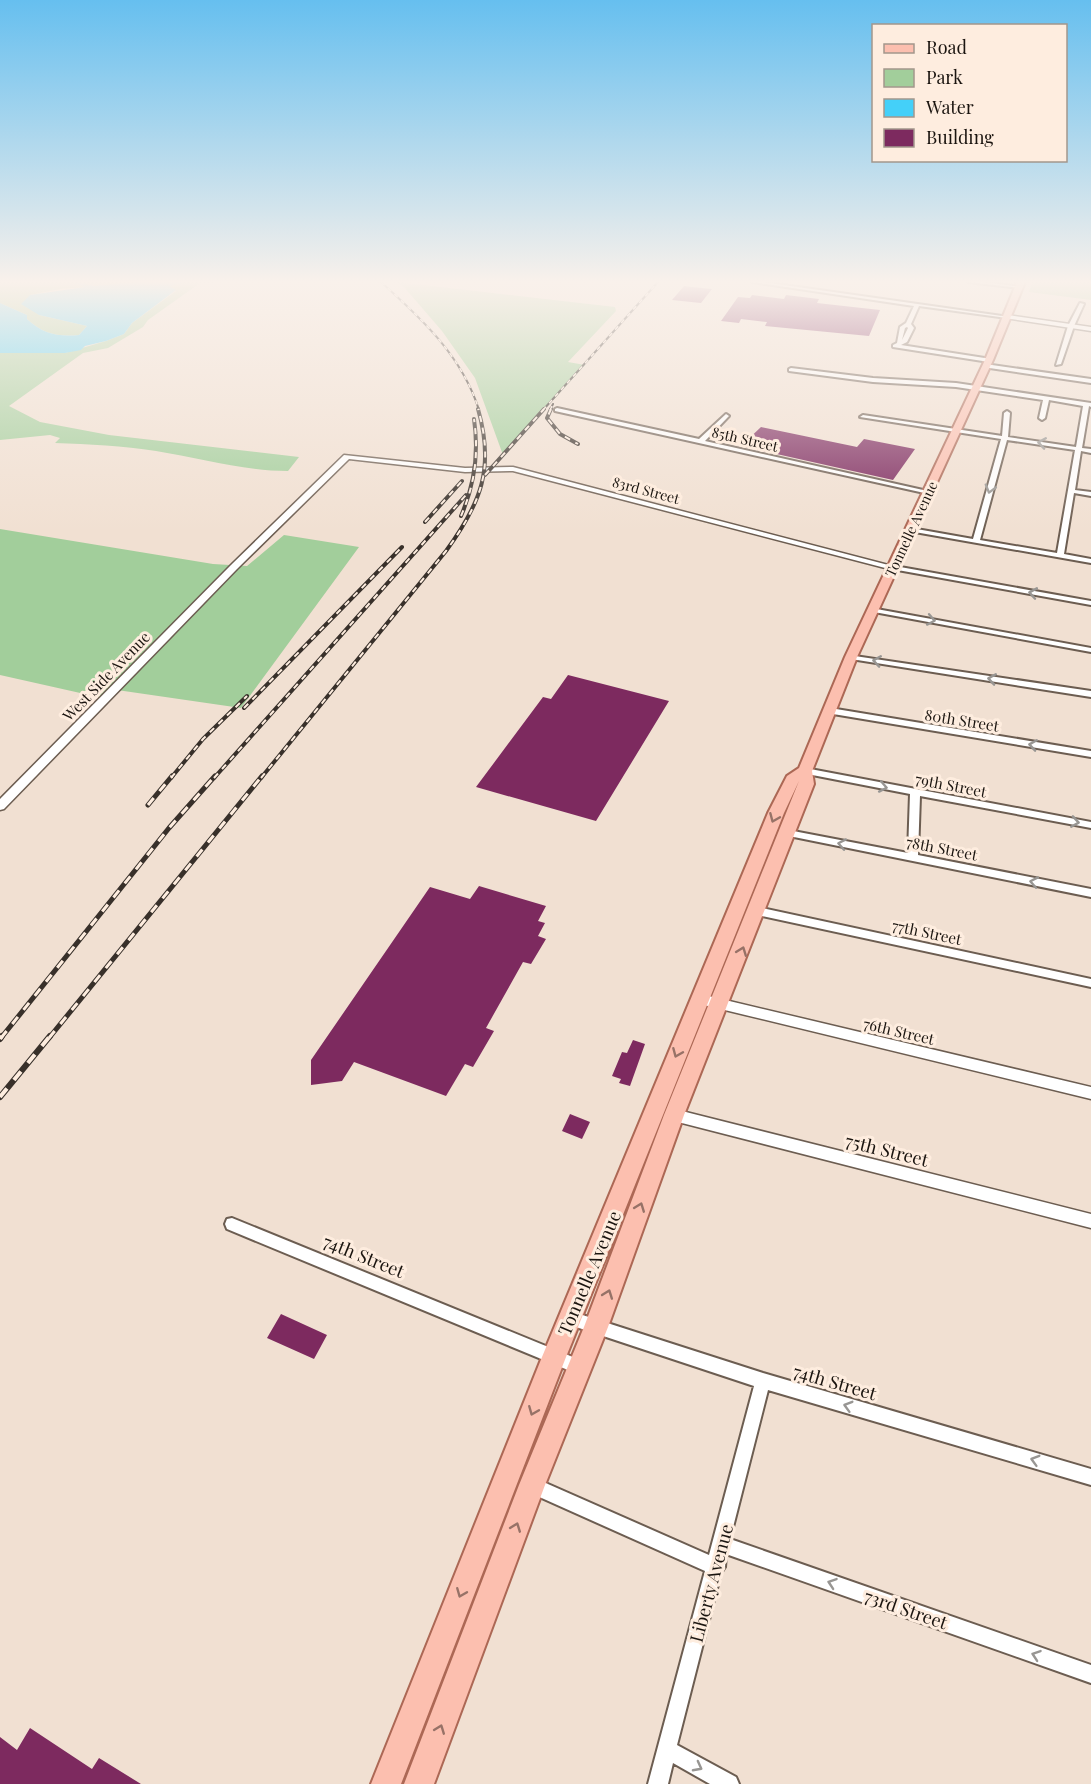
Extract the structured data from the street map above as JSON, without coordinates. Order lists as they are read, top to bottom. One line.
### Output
{"streets":{"main road":["Tonnelle Avenue"],"street":["85th Street","83rd Street","West Side Avenue","80th Street","79th Street","78th Street","77th Street","76th Street","75th Street","74th Street","Liberty Avenue","73rd Street"]},"crossings":[["85th Street","Tonnelle Avenue"],["83rd Street","Tonnelle Avenue"],["83rd Street","West Side Avenue"],["Tonnelle Avenue","80th Street"],["Tonnelle Avenue","79th Street"],["Tonnelle Avenue","78th Street"],["Tonnelle Avenue","77th Street"],["Tonnelle Avenue","76th Street"],["Tonnelle Avenue","75th Street"],["Tonnelle Avenue","74th Street"],["74th Street","Liberty Avenue"],["Liberty Avenue","73rd Street"]],"one_way":["79th Street","78th Street","74th Street","73rd Street"],"legend":["Road","Park","Water","Building"]}
